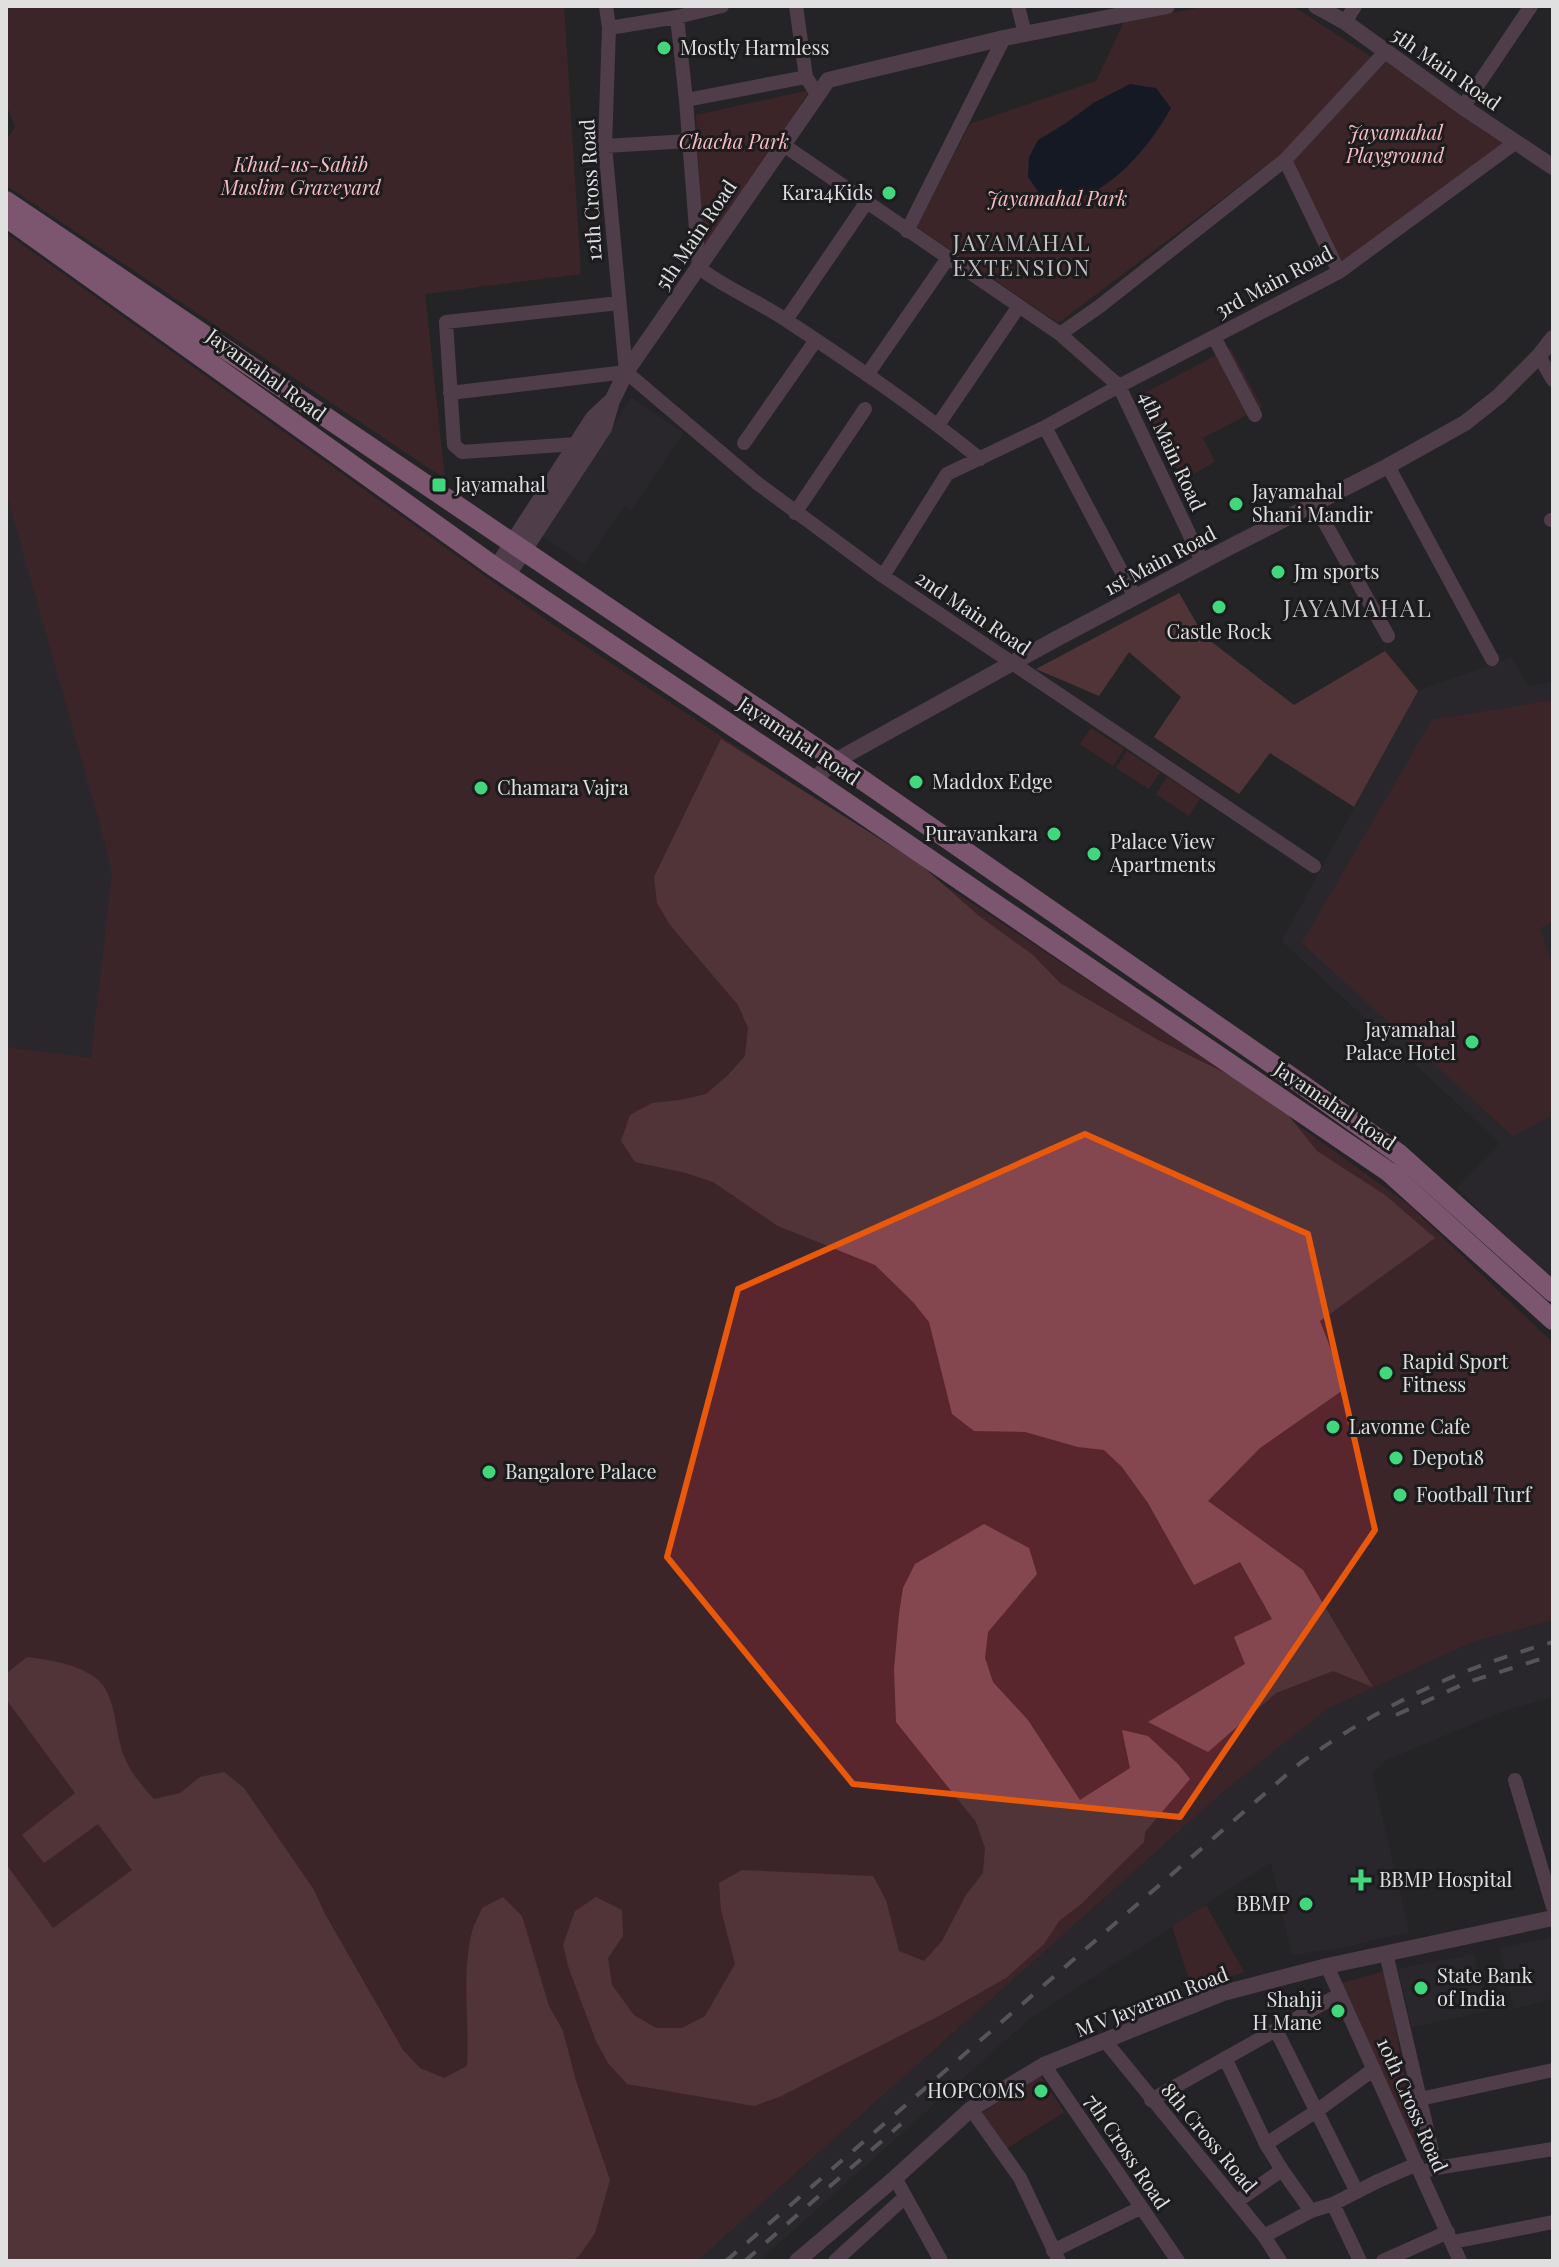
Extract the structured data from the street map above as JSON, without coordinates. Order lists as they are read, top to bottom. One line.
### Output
{"streets":{"main road":["Jayamahal Road"],"street":["5th Main Road","12th Cross Road","3rd Main Road","4th Main Road","1st Main Road","2nd Main Road","M V Jayaram Road","10th Cross Road","8th Cross Road","7th Cross Road"]},"crossings":[["5th Main Road","12th Cross Road"],["5th Main Road","3rd Main Road"],["5th Main Road","Jayamahal Road"],["5th Main Road","4th Main Road"],["5th Main Road","2nd Main Road"],["12th Cross Road","2nd Main Road"],["3rd Main Road","4th Main Road"],["3rd Main Road","2nd Main Road"],["Jayamahal Road","1st Main Road"],["4th Main Road","1st Main Road"],["1st Main Road","2nd Main Road"],["M V Jayaram Road","10th Cross Road"],["M V Jayaram Road","8th Cross Road"],["M V Jayaram Road","7th Cross Road"]],"districts":["JAYAMAHAL EXTENSION","JAYAMAHAL"],"parks":["Jayamahal Playground","Chacha Park","Khud-us-Sahib Muslim Graveyard","Jayamahal Park"],"places":{"other":["Mostly Harmless","Kara4Kids","Jayamahal Shani Mandir","Jm sports","Castle Rock","Maddox Edge","Chamara Vajra","Puravankara","Palace View Apartments","Jayamahal Palace Hotel","Rapid Sport Fitness","Lavonne Cafe","Depot18","Bangalore Palace","Football Turf","BBMP","State Bank of India","Shahji H Mane","HOPCOMS"],"transit":["Jayamahal"],"health":["BBMP Hospital"]}}
